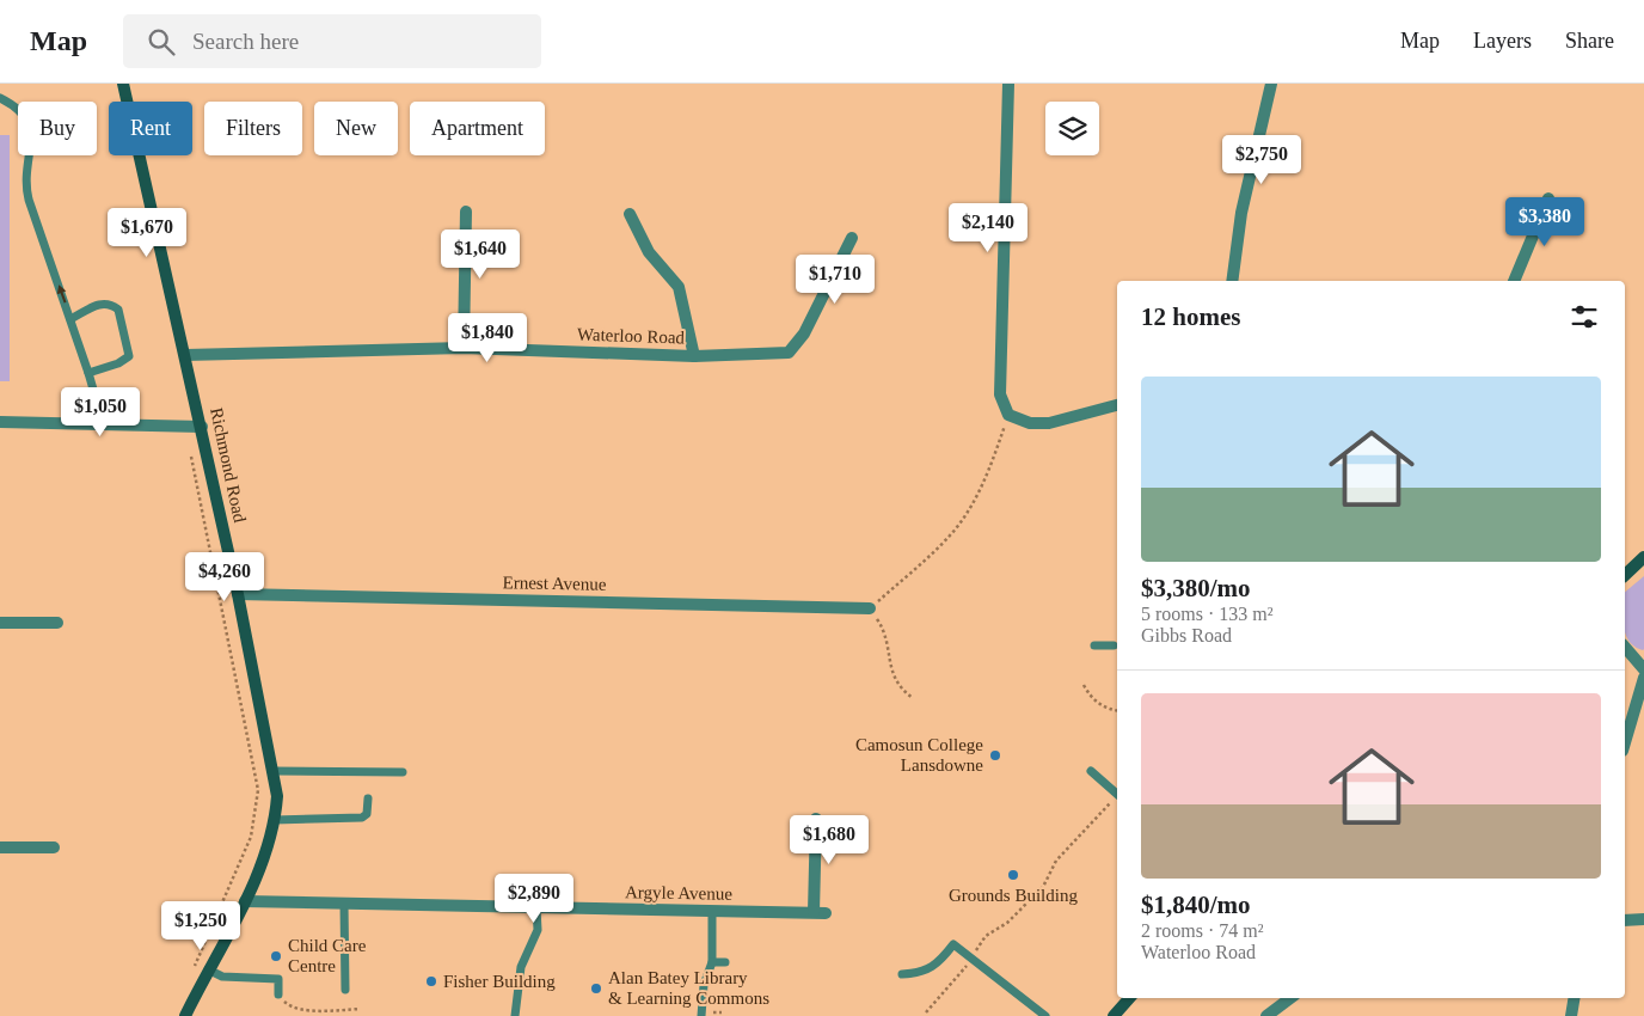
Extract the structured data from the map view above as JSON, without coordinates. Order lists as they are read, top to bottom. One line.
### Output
{"streets":{"main road":["Richmond Road"],"street":["Waterloo Road","Ernest Avenue","Argyle Avenue"]},"crossings":[["Waterloo Road","Richmond Road"],["Richmond Road","Ernest Avenue"],["Richmond Road","Argyle Avenue"]],"places":["Camosun College Lansdowne","Grounds Building","Child Care Centre","Fisher Building","Alan Batey Library & Learning Commons"],"page":{"header":"Map","search":"Search here","nav":["Map","Layers","Share"],"chip":["Buy","Rent","Filters","New","Apartment"],"price":["$2,750","$3,380","$2,140","$1,670","$1,640","$1,710","$1,840","$1,050","$4,260","$1,680","$2,890","$1,250"],"heading":"12 homes","list":[{"name":"$3,380/mo","note":"5 rooms · 133 m² · Gibbs Road"},{"name":"$1,840/mo","note":"2 rooms · 74 m² · Waterloo Road"}]}}
